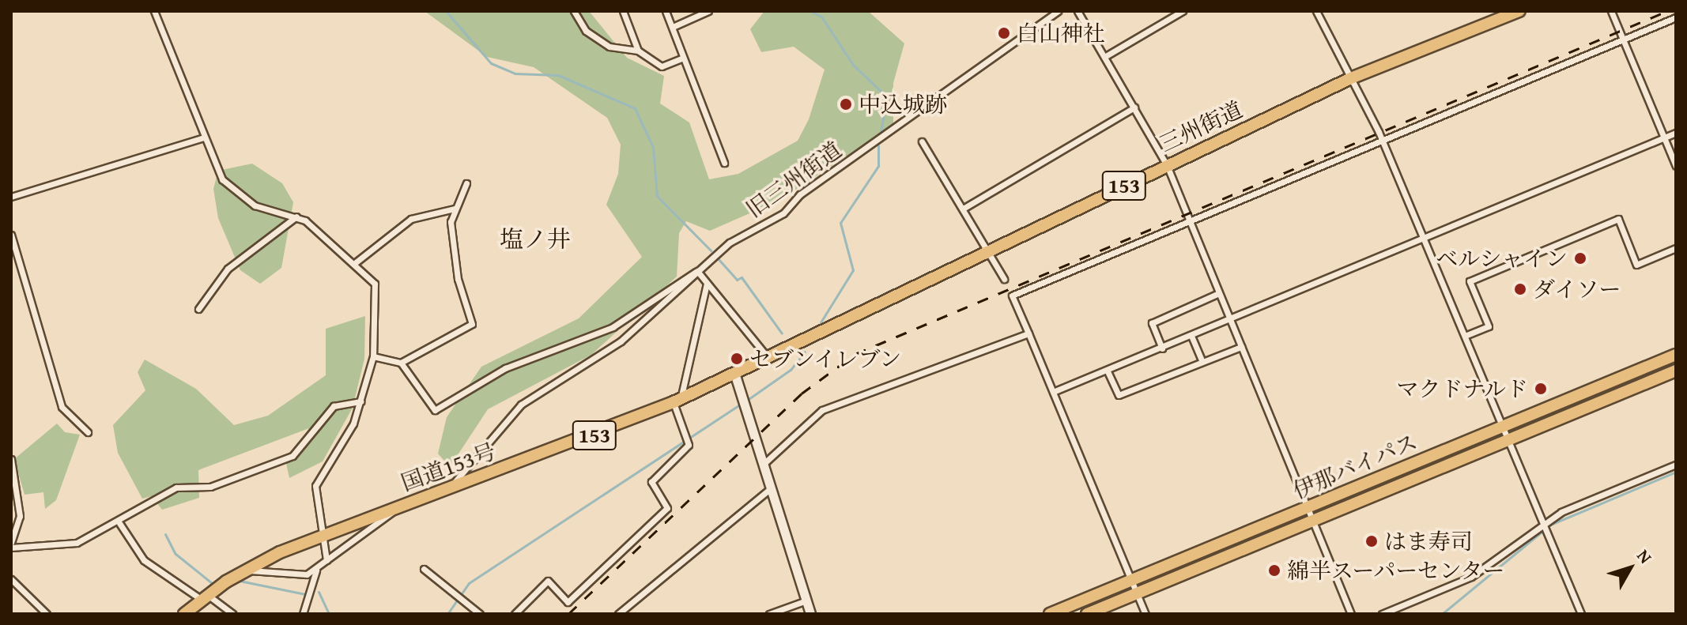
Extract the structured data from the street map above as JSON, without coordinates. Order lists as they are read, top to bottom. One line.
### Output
{"streets":{"highway":["三州街道","153","伊那バイパス","国道153号"],"street":["旧三州街道"]},"crossings":[["三州街道","国道153号"],["旧三州街道","国道153号"]],"districts":["塩ノ井"],"places":["白山神社","中込城跡","ベルシャイン","ダイソー","セブンイレブン","マクドナルド","はま寿司","綿半スーパーセンター"],"north":"top right"}
